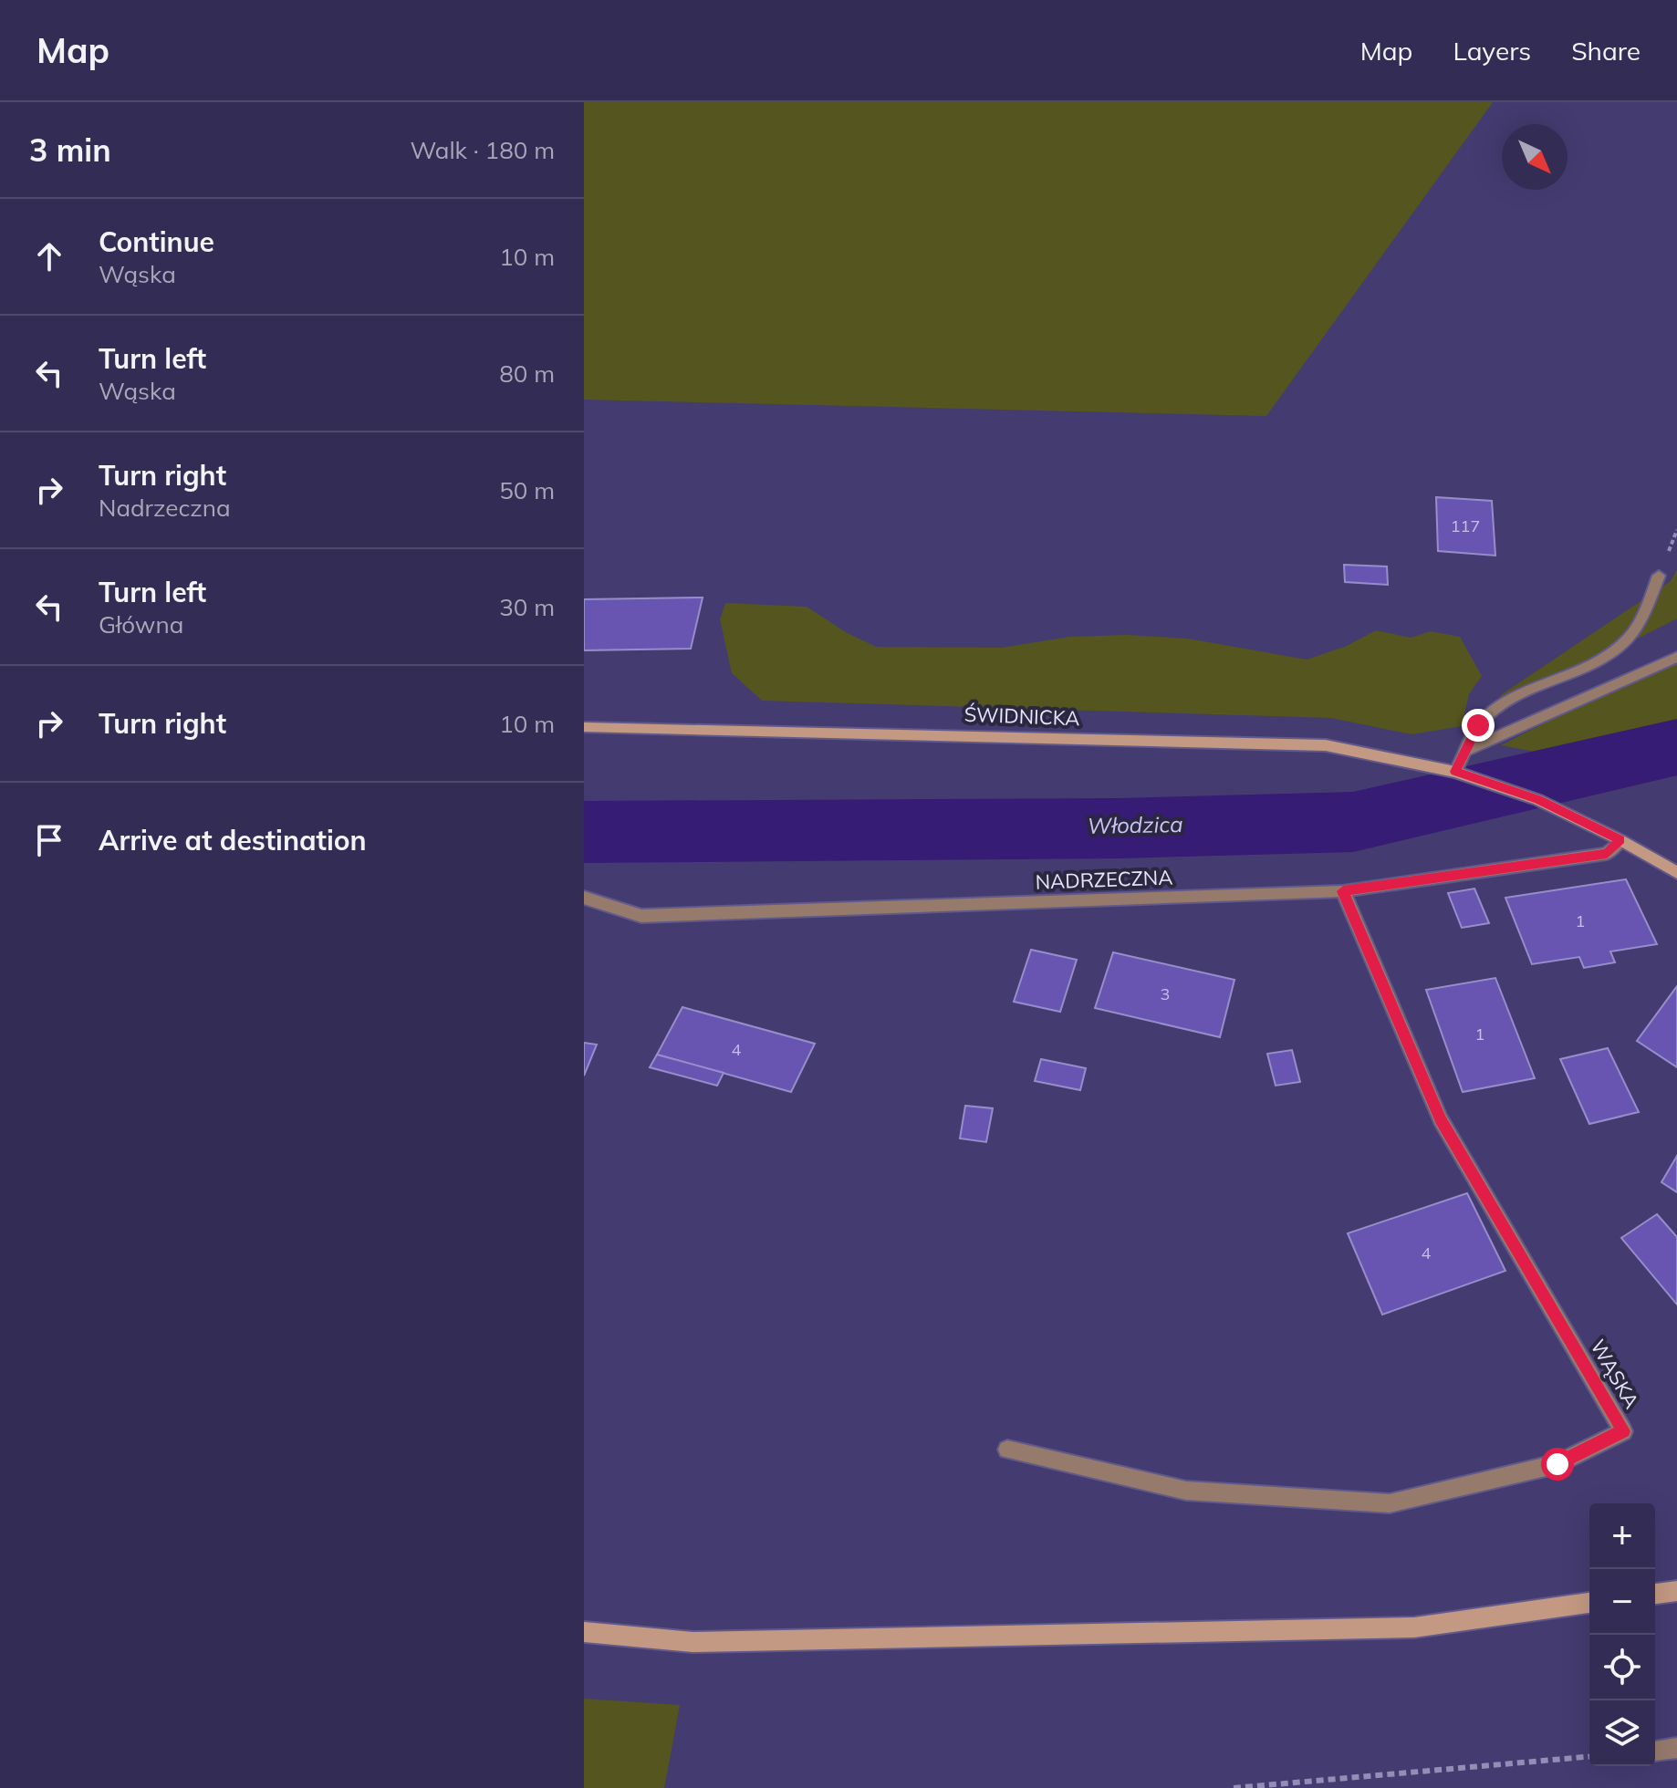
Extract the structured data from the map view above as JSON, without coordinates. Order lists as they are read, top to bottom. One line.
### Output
{"streets":{"street":["ŚWIDNICKA","NADRZECZNA","WĄSKA"]},"crossings":[["ŚWIDNICKA","NADRZECZNA"],["NADRZECZNA","WĄSKA"]],"water":["Włodzica"],"house_numbers":["117","1","3","1","4","4"],"north":"bottom right","page":{"header":"Map","nav":["Map","Layers","Share"],"heading":["3 min","Walk · 180 m"],"list":[["Continue","Wąska","10 m"],["Turn left","Wąska","80 m"],["Turn right","Nadrzeczna","50 m"],["Turn left","Główna","30 m"],["Turn right","10 m"],"Arrive at destination"],"map_buttons":["+","−"]}}
